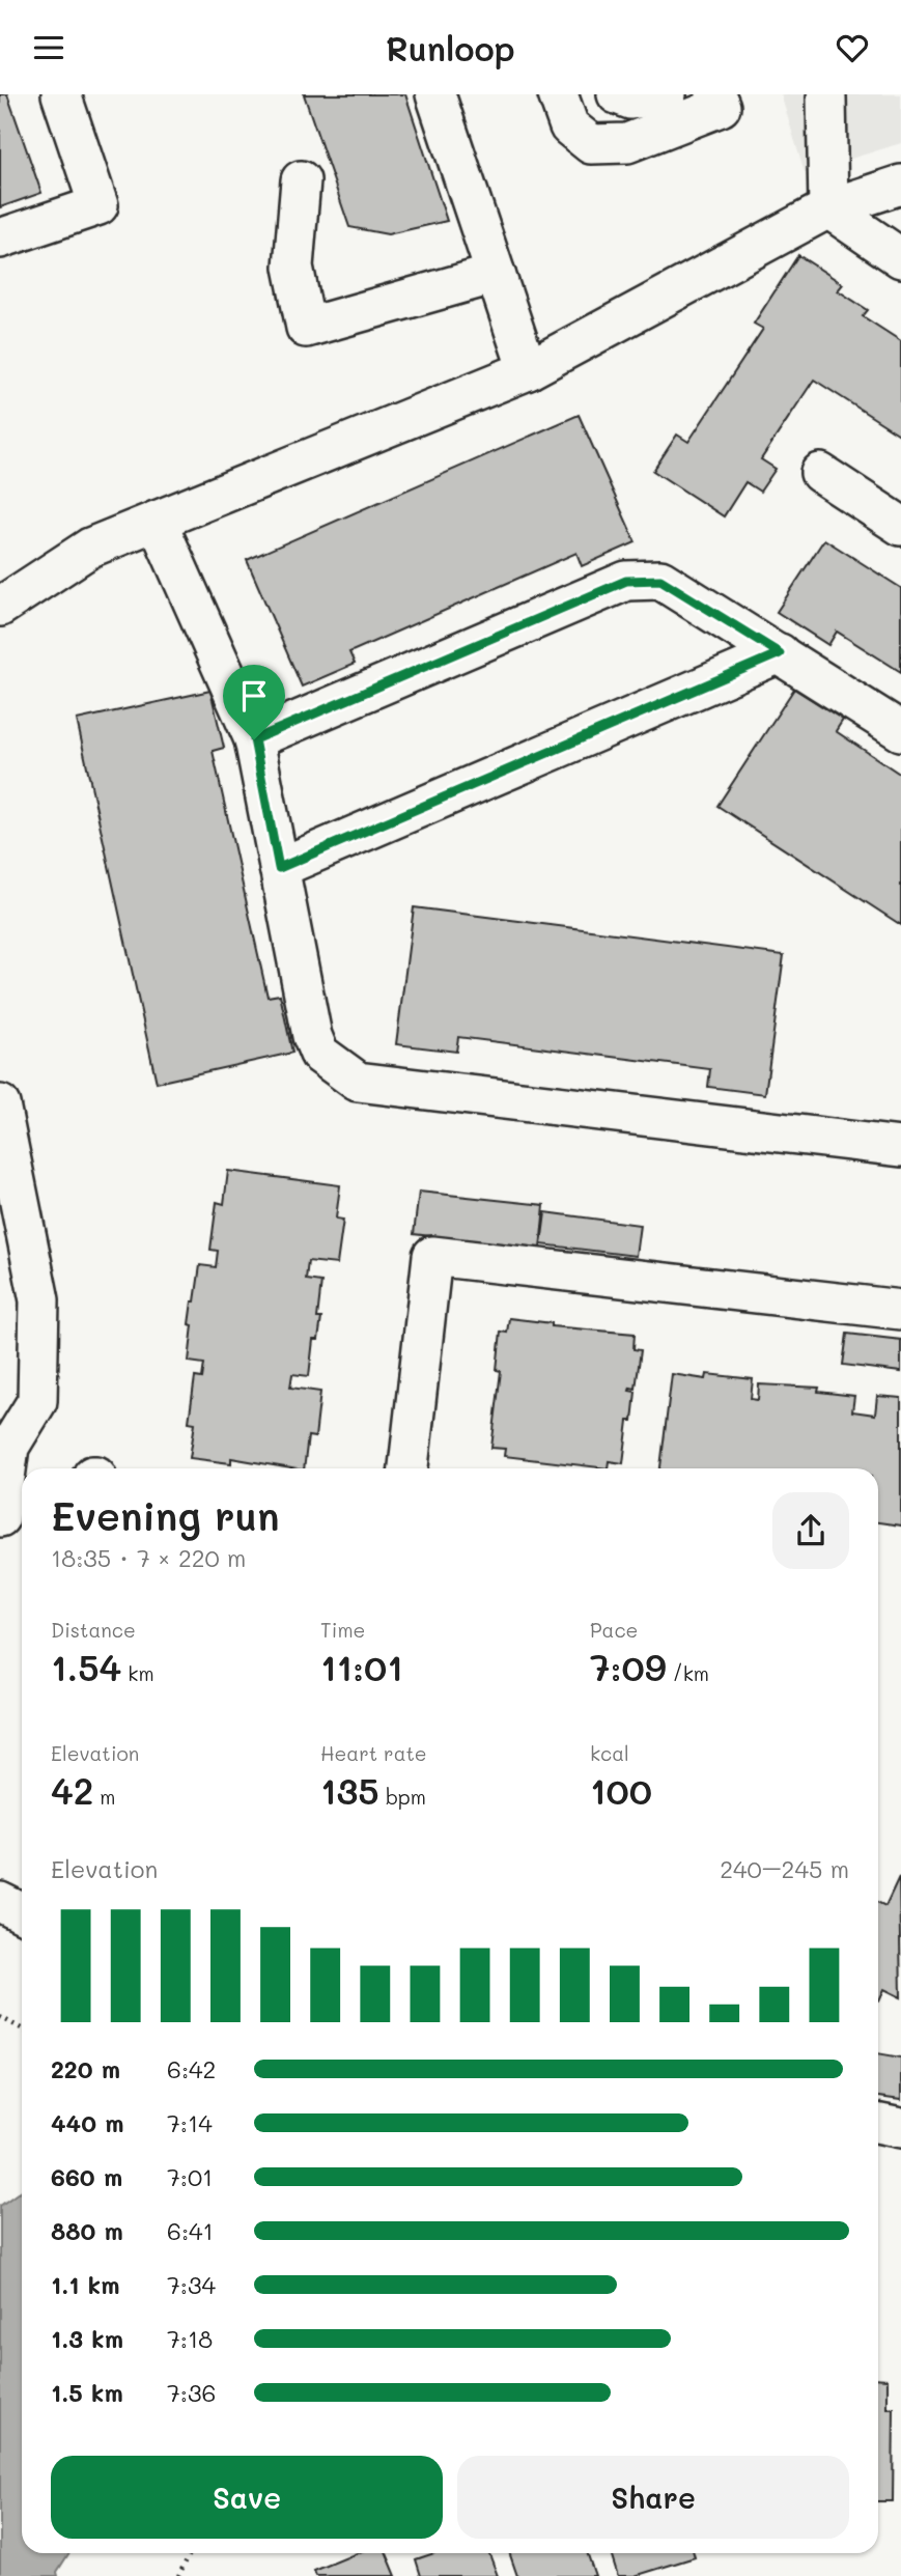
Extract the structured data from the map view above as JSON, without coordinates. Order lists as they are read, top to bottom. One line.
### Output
{"page":{"header":"Runloop","heading":["Evening run","18:35 · 7 × 220 m"],"stats":[["Distance","1.54 km"],["Time","11:01"],["Pace","7:09 /km"],["Elevation","42 m"],["Heart rate","135 bpm"],["kcal","100"]],"chart":["Elevation","240–245 m"],"list":[{"name":"220 m","note":"6:42"},{"name":"440 m","note":"7:14"},{"name":"660 m","note":"7:01"},{"name":"880 m","note":"6:41"},{"name":"1.1 km","note":"7:34"},{"name":"1.3 km","note":"7:18"},{"name":"1.5 km","note":"7:36"}],"buttons":["Save","Share"]}}
